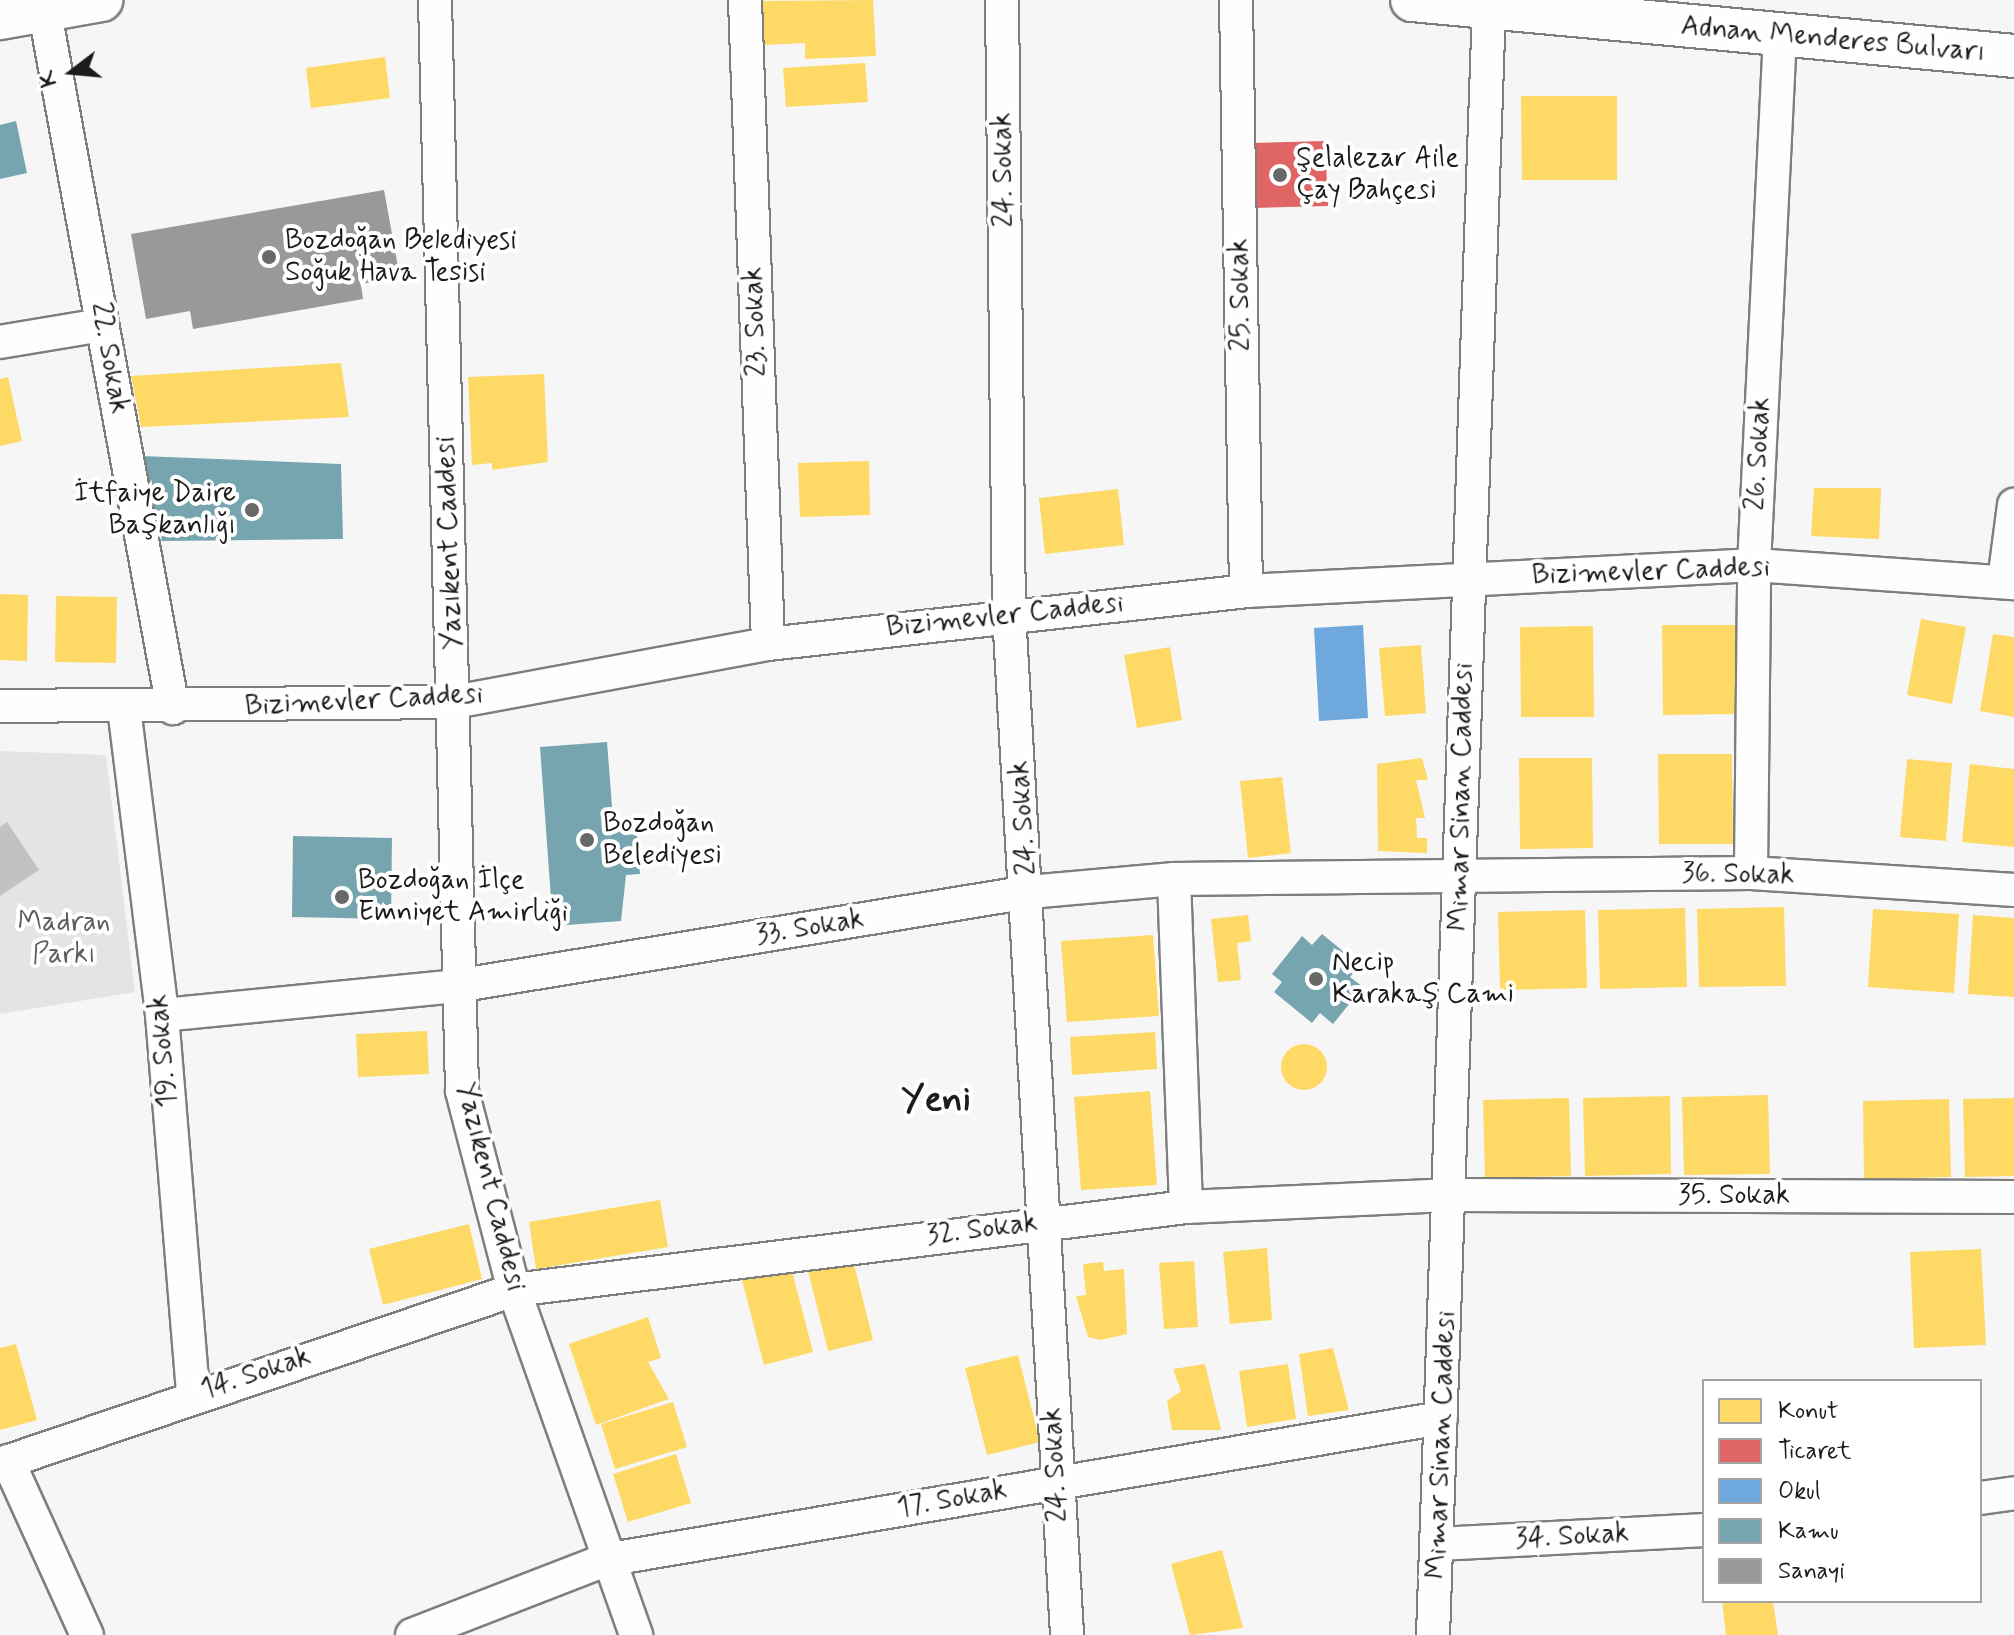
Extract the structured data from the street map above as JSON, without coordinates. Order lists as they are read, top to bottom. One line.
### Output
{"streets":{"main road":["Adnan Menderes Bulvarı"],"street":["24. Sokak","25. Sokak","23. Sokak","22. Sokak","26. Sokak","Yazıkent Caddesi","Bizimevler Caddesi","Mimar Sinan Caddesi","36. Sokak","33. Sokak","19. Sokak","35. Sokak","32. Sokak","14. Sokak","17. Sokak","34. Sokak"]},"crossings":[["Adnan Menderes Bulvarı","26. Sokak"],["Adnan Menderes Bulvarı","Mimar Sinan Caddesi"],["24. Sokak","Bizimevler Caddesi"],["24. Sokak","33. Sokak"],["24. Sokak","32. Sokak"],["24. Sokak","17. Sokak"],["25. Sokak","Bizimevler Caddesi"],["23. Sokak","Bizimevler Caddesi"],["22. Sokak","Bizimevler Caddesi"],["26. Sokak","Bizimevler Caddesi"],["26. Sokak","36. Sokak"],["Yazıkent Caddesi","Bizimevler Caddesi"],["Yazıkent Caddesi","33. Sokak"],["Yazıkent Caddesi","32. Sokak"],["Yazıkent Caddesi","14. Sokak"],["Yazıkent Caddesi","17. Sokak"],["Bizimevler Caddesi","Mimar Sinan Caddesi"],["Bizimevler Caddesi","19. Sokak"],["Mimar Sinan Caddesi","36. Sokak"],["Mimar Sinan Caddesi","33. Sokak"],["Mimar Sinan Caddesi","35. Sokak"],["Mimar Sinan Caddesi","32. Sokak"],["Mimar Sinan Caddesi","17. Sokak"],["Mimar Sinan Caddesi","34. Sokak"],["36. Sokak","33. Sokak"],["33. Sokak","19. Sokak"],["19. Sokak","14. Sokak"],["35. Sokak","32. Sokak"],["32. Sokak","14. Sokak"]],"districts":["Yeni"],"parks":["Madran Parkı"],"places":["Şelalezar Aile Çay Bahçesi","Bozdoğan Belediyesi Soğuk Hava Tesisi","İtfaiye Daire Başkanlığı","Bozdoğan Belediyesi","Bozdoğan İlçe Emniyet Amirliği","Necip Karakaş Cami"],"legend":["Konut","Ticaret","Okul","Kamu","Sanayi"],"north":"left"}
